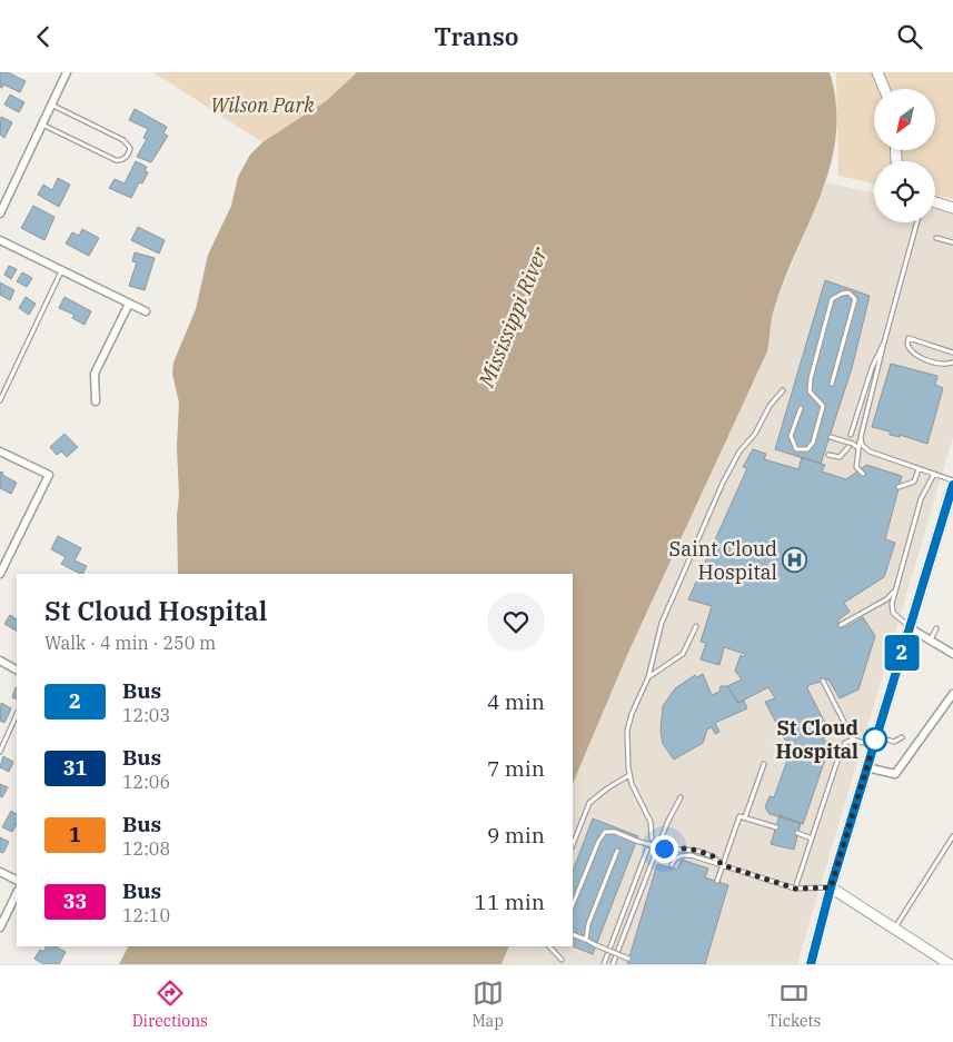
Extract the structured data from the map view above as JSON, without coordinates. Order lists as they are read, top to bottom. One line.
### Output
{"water":["Mississippi River"],"parks":["Wilson Park"],"places":{"hospital":["Saint Cloud Hospital"],"other":["St Cloud Hospital"]},"lines":["bus line 2"],"north":"bottom left","page":{"header":"Transo","on_map":"2","heading":["St Cloud Hospital","Walk · 4 min · 250 m"],"list":[{"mark":"2","name":"Bus","note":"12:03","value":"4 min"},{"mark":"31","name":"Bus","note":"12:06","value":"7 min"},{"mark":"1","name":"Bus","note":"12:08","value":"9 min"},{"mark":"33","name":"Bus","note":"12:10","value":"11 min"}],"tabs":["Directions","Map","Tickets"]}}
